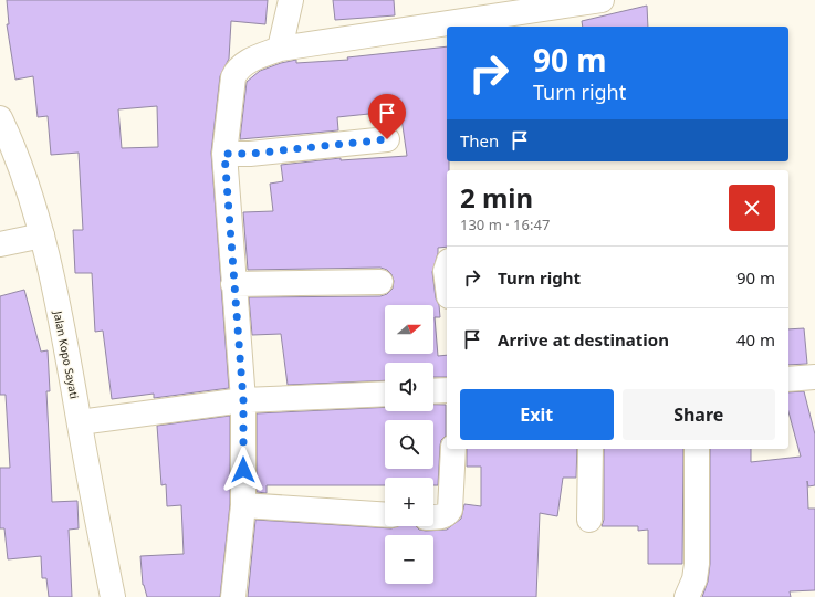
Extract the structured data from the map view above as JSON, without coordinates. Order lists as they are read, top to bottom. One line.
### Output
{"streets":{"street":["Jalan Kopo Sayati"]},"north":"right","page":{"turn":["90 m","Turn right"],"then":"Then","heading":["2 min","130 m · 16:47"],"list":[{"name":"Turn right","value":"90 m"},{"name":"Arrive at destination","value":"40 m"}],"map_buttons":["+","−"],"buttons":["Exit","Share"]}}
